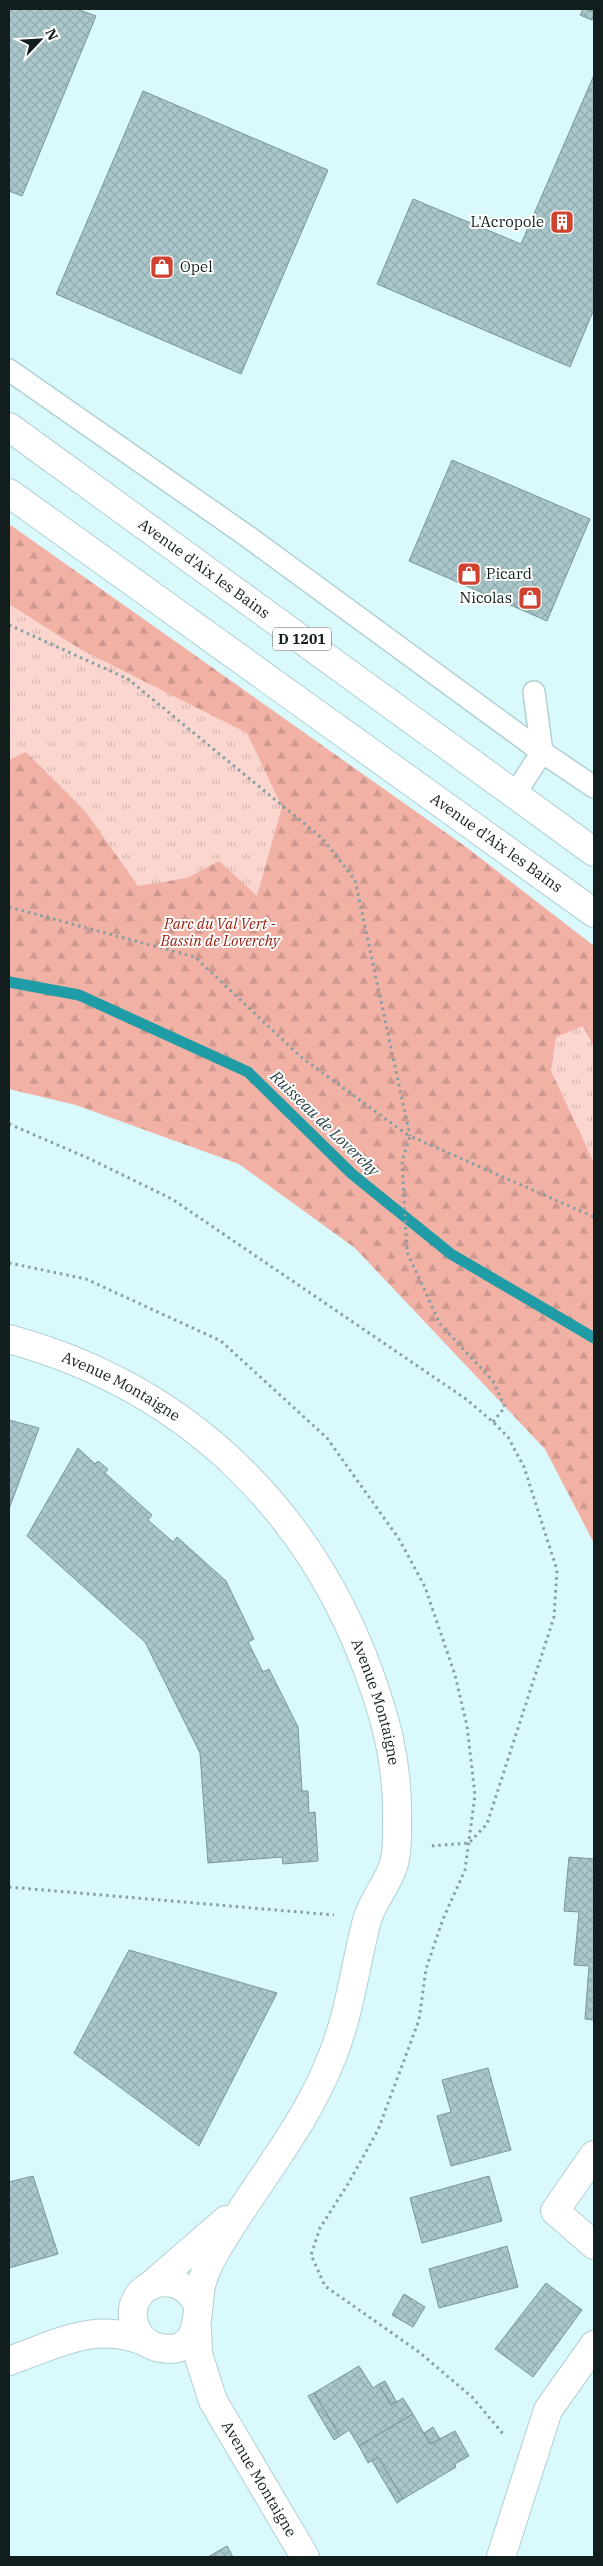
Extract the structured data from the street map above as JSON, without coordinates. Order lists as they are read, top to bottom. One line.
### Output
{"streets":{"street":["Avenue d'Aix les Bains","D 1201","Avenue Montaigne"]},"water":["Ruisseau de Loverchy"],"parks":["Parc du Val Vert - Bassin de Loverchy"],"places":{"building":["L'Acropole"],"shop":["Opel","Picard","Nicolas"]},"north":"top right"}
